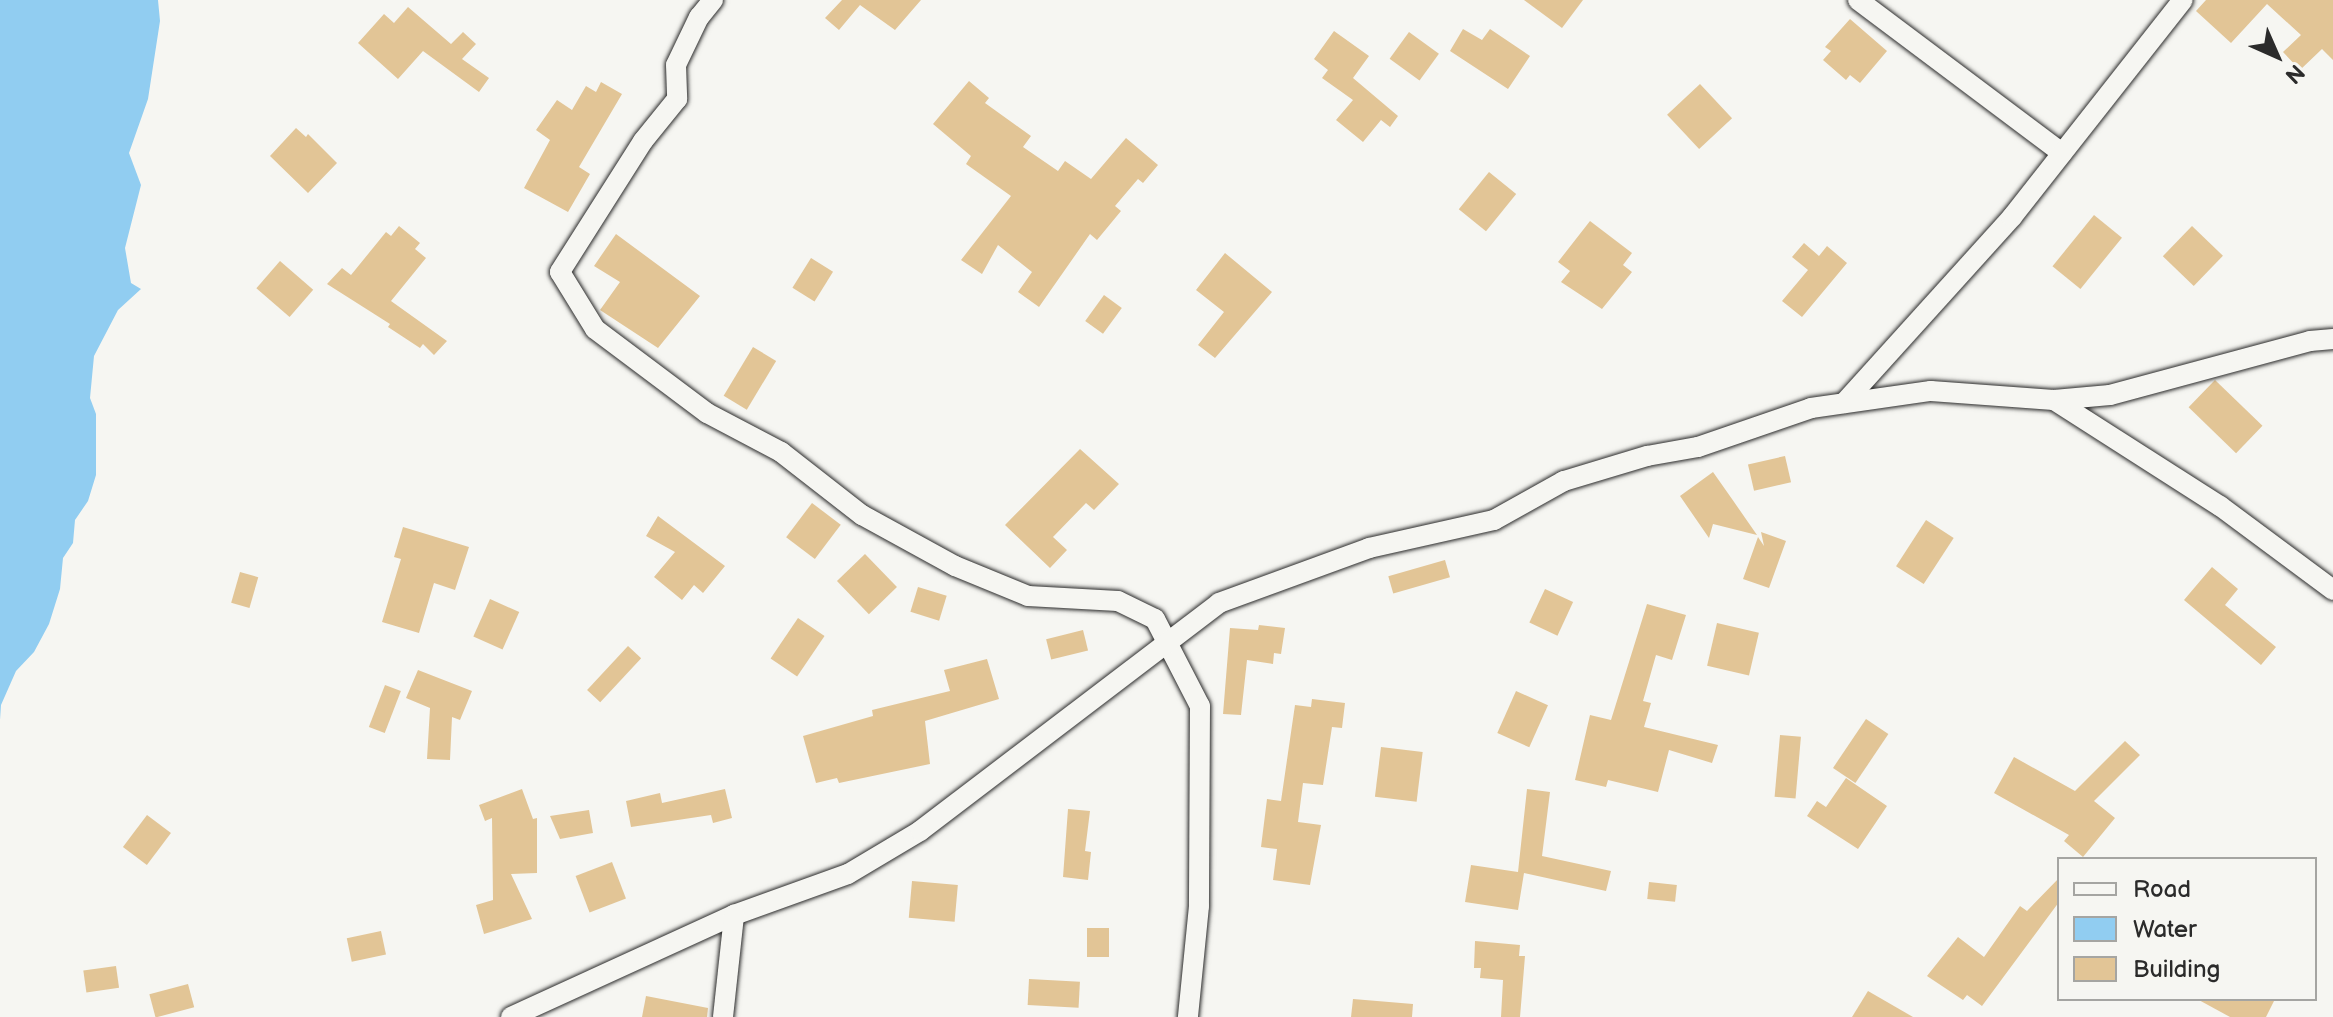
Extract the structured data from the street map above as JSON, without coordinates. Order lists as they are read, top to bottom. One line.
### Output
{"legend":["Road","Water","Building"],"north":"bottom right"}
